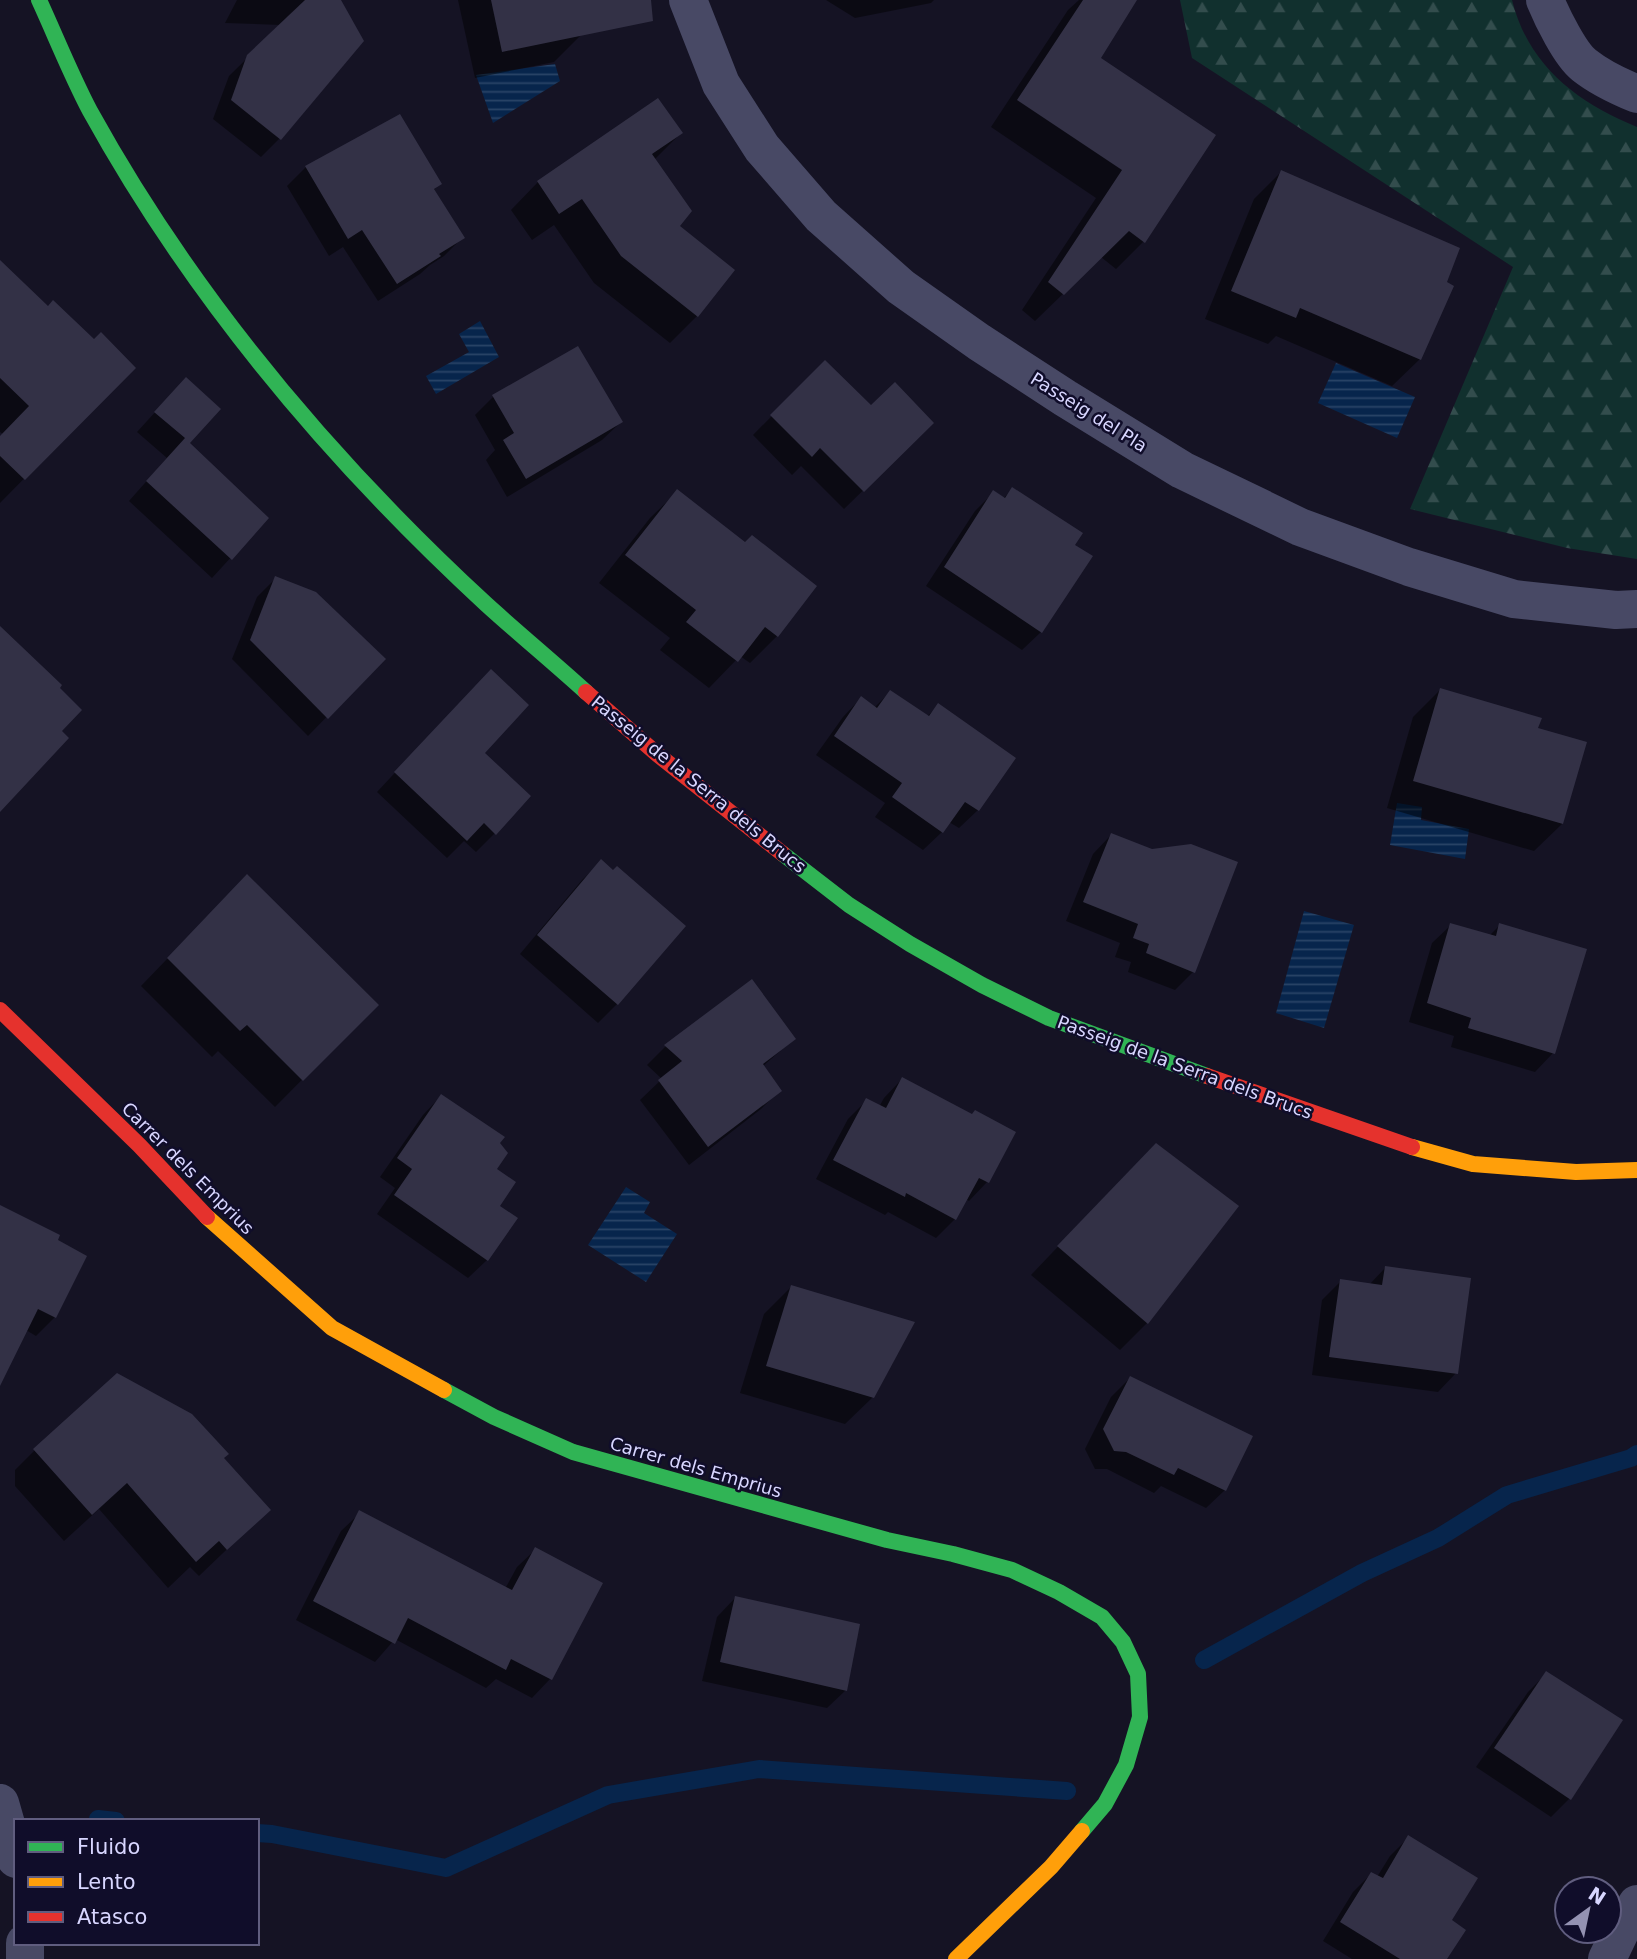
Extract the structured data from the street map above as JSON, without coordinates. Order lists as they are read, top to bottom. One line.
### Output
{"streets":{"street":["Passeig del Pla","Passeig de la Serra dels Brucs","Carrer dels Emprius"]},"legend":["Fluido","Lento","Atasco"],"north":"top right"}
